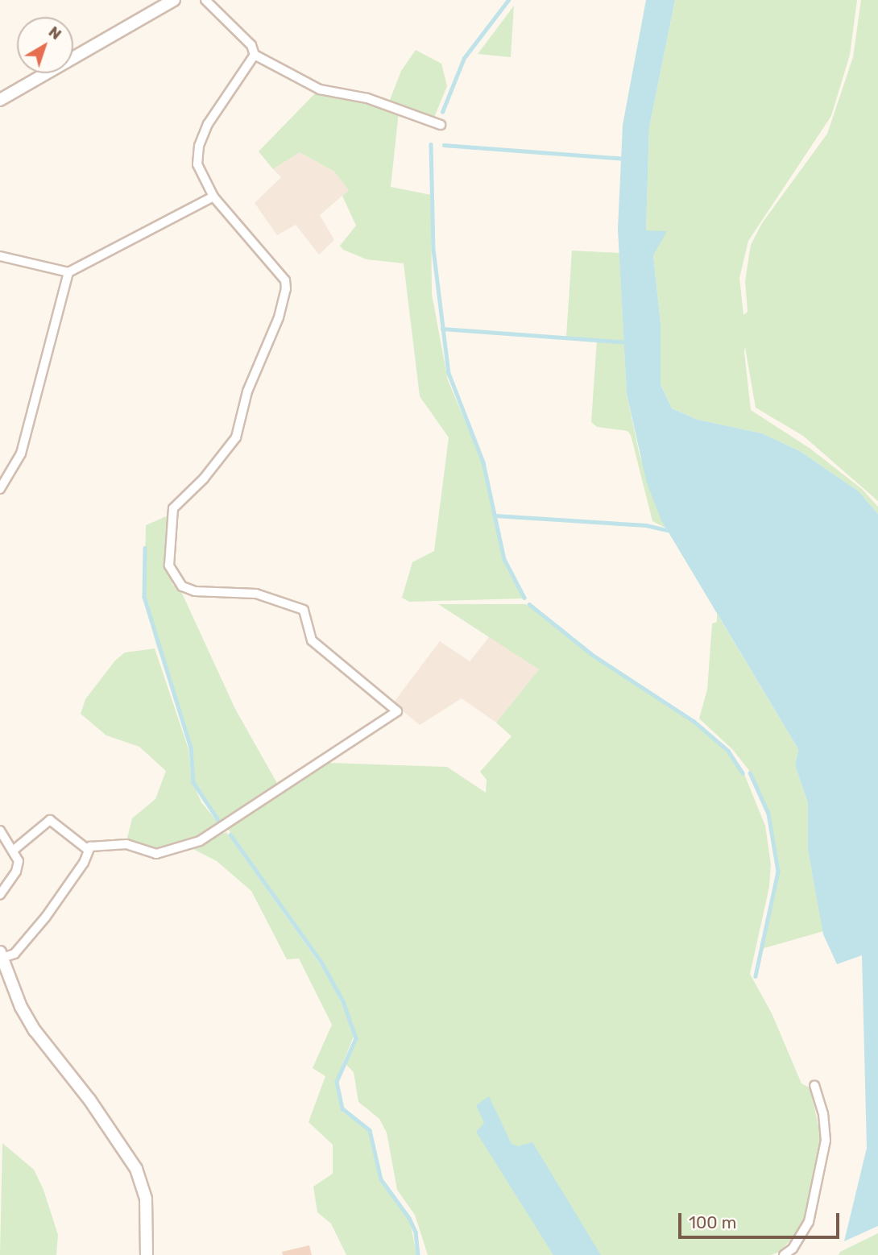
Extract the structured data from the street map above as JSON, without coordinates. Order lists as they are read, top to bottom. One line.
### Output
{"scale_bar":"100 m","north":"top right"}
